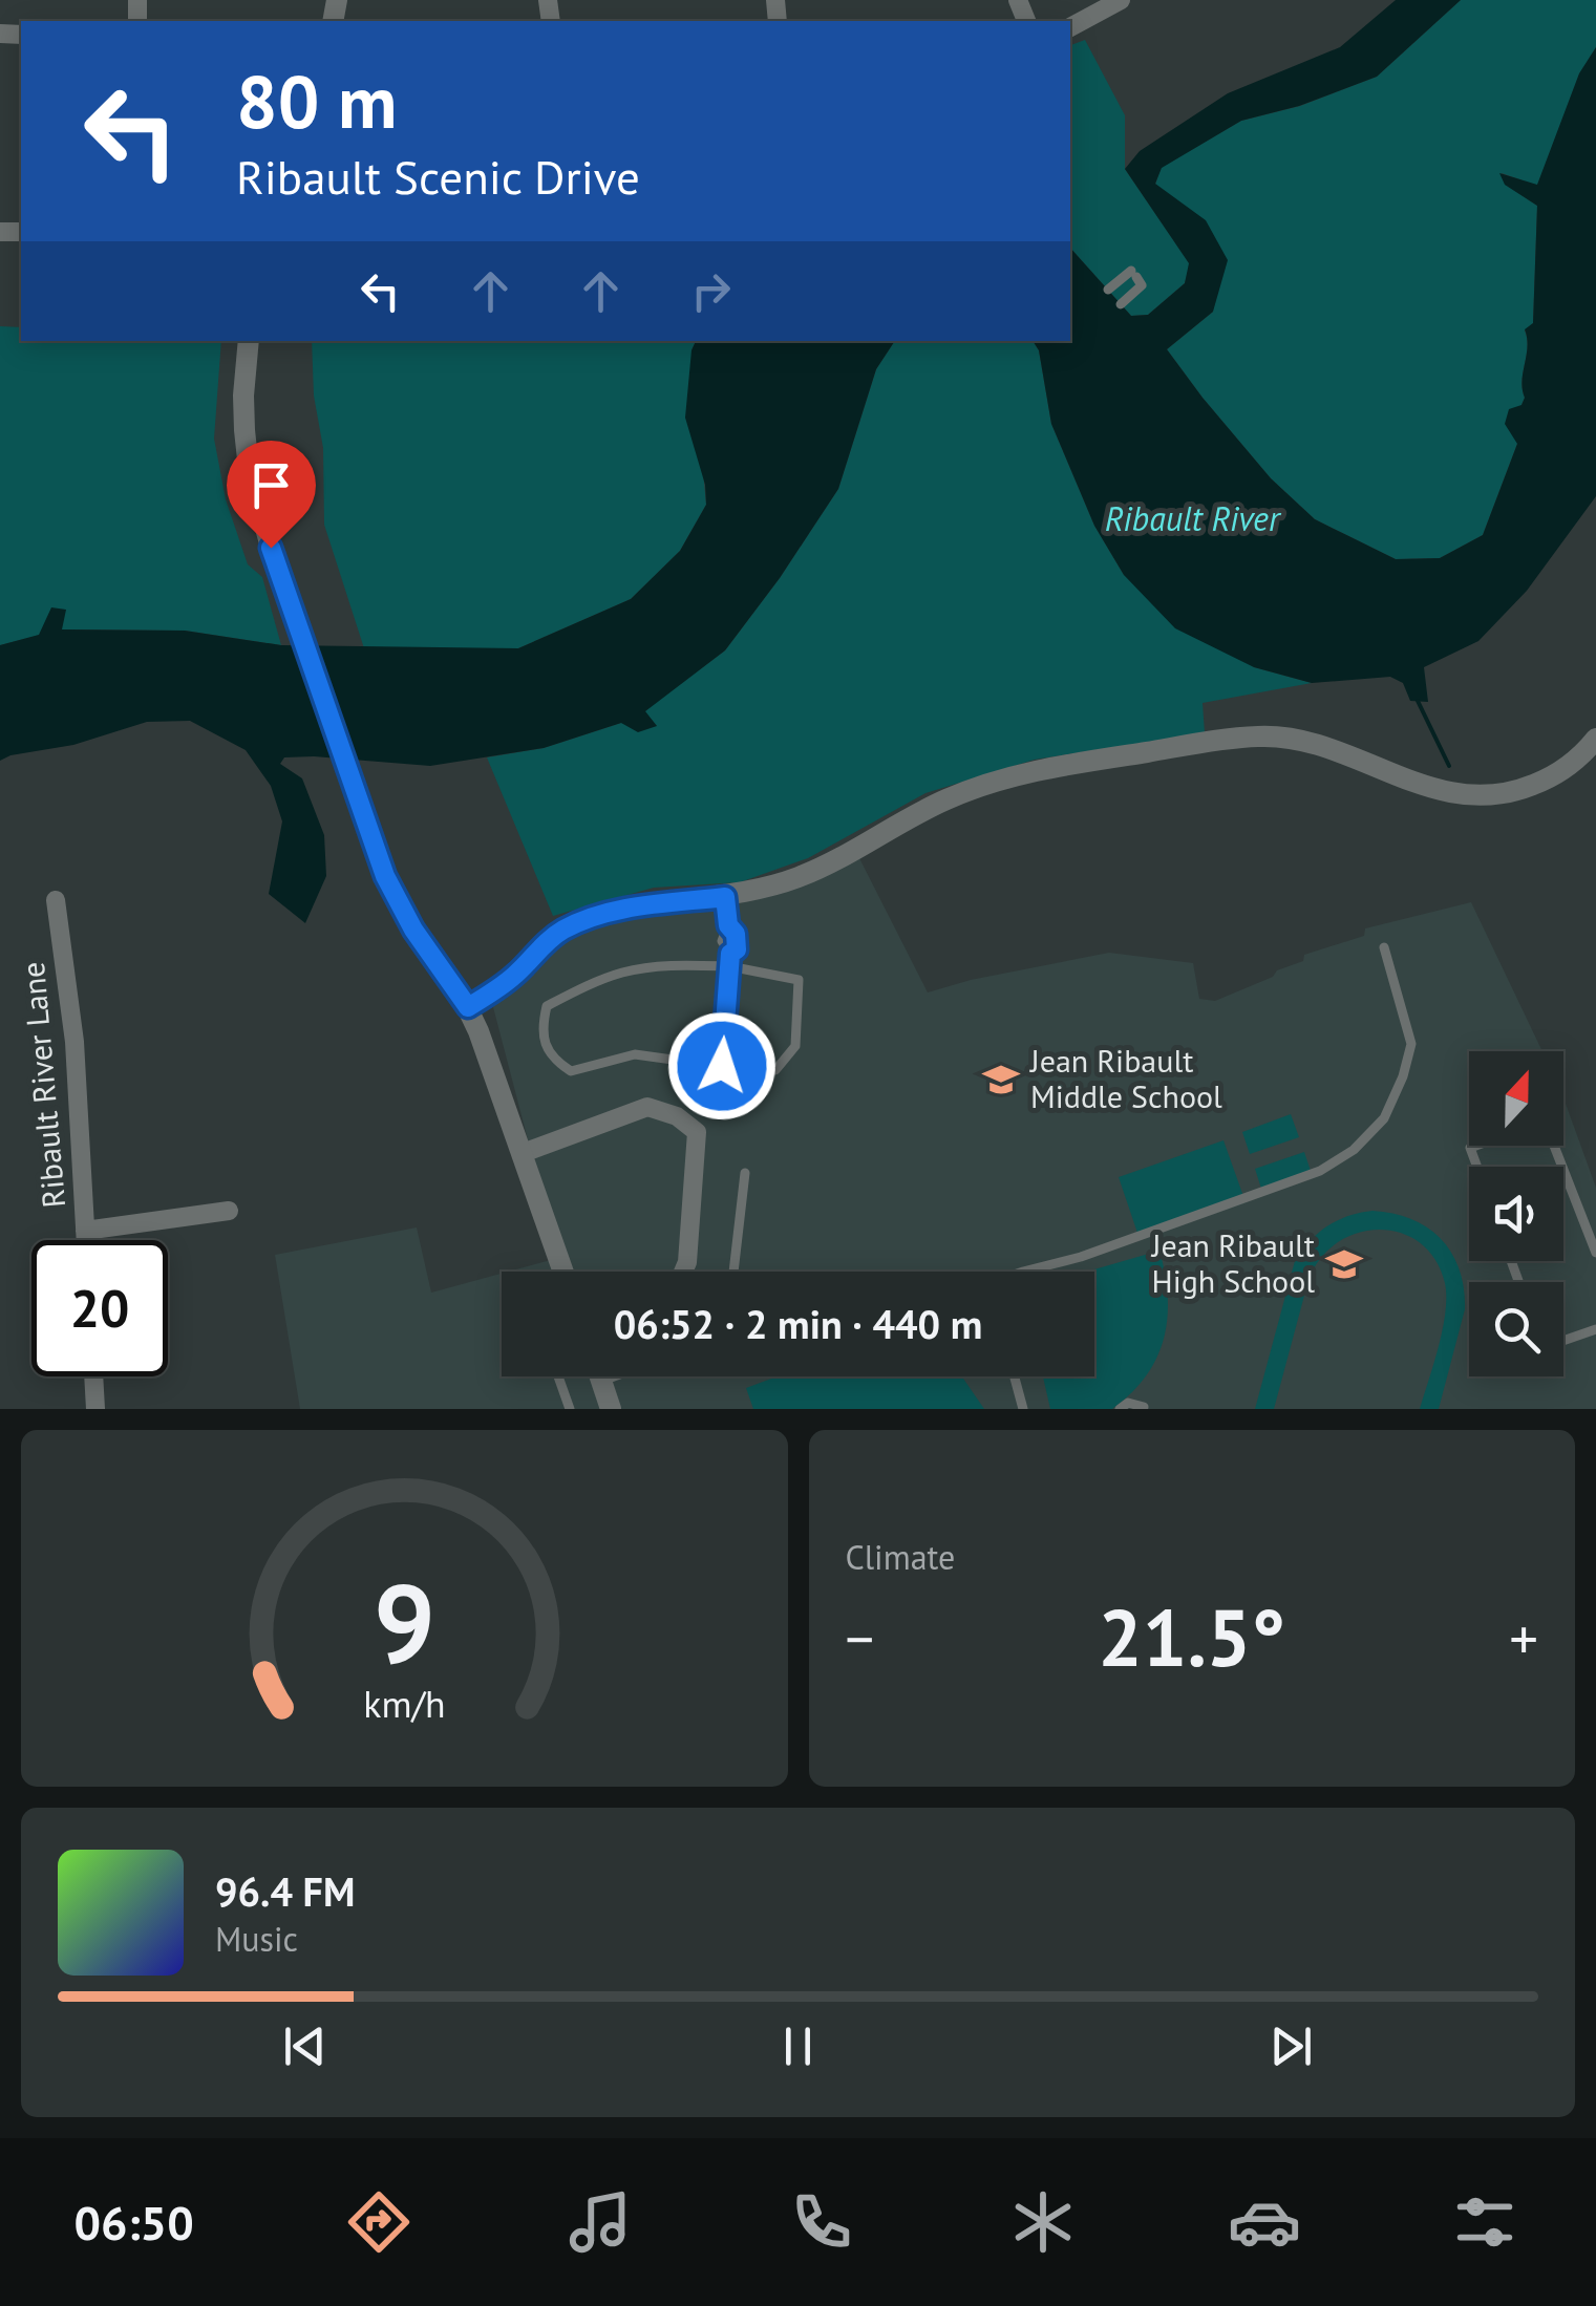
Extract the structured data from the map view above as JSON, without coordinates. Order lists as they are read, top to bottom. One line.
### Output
{"streets":{"street":["Ribault River Lane"]},"water":["Ribault River"],"places":{"school or university":["Jean Ribault Middle School","Jean Ribault High School"]},"north":"top","page":{"turn":["80 m","Ribault Scenic Drive"],"limit":"20","trip":"06:52 · 2 min · 440 m","tile":"Climate","heat":["−","21.5°","+"],"song":["96.4 FM","Music"],"tabs":"06:50","gauge":["9","km/h"]}}
